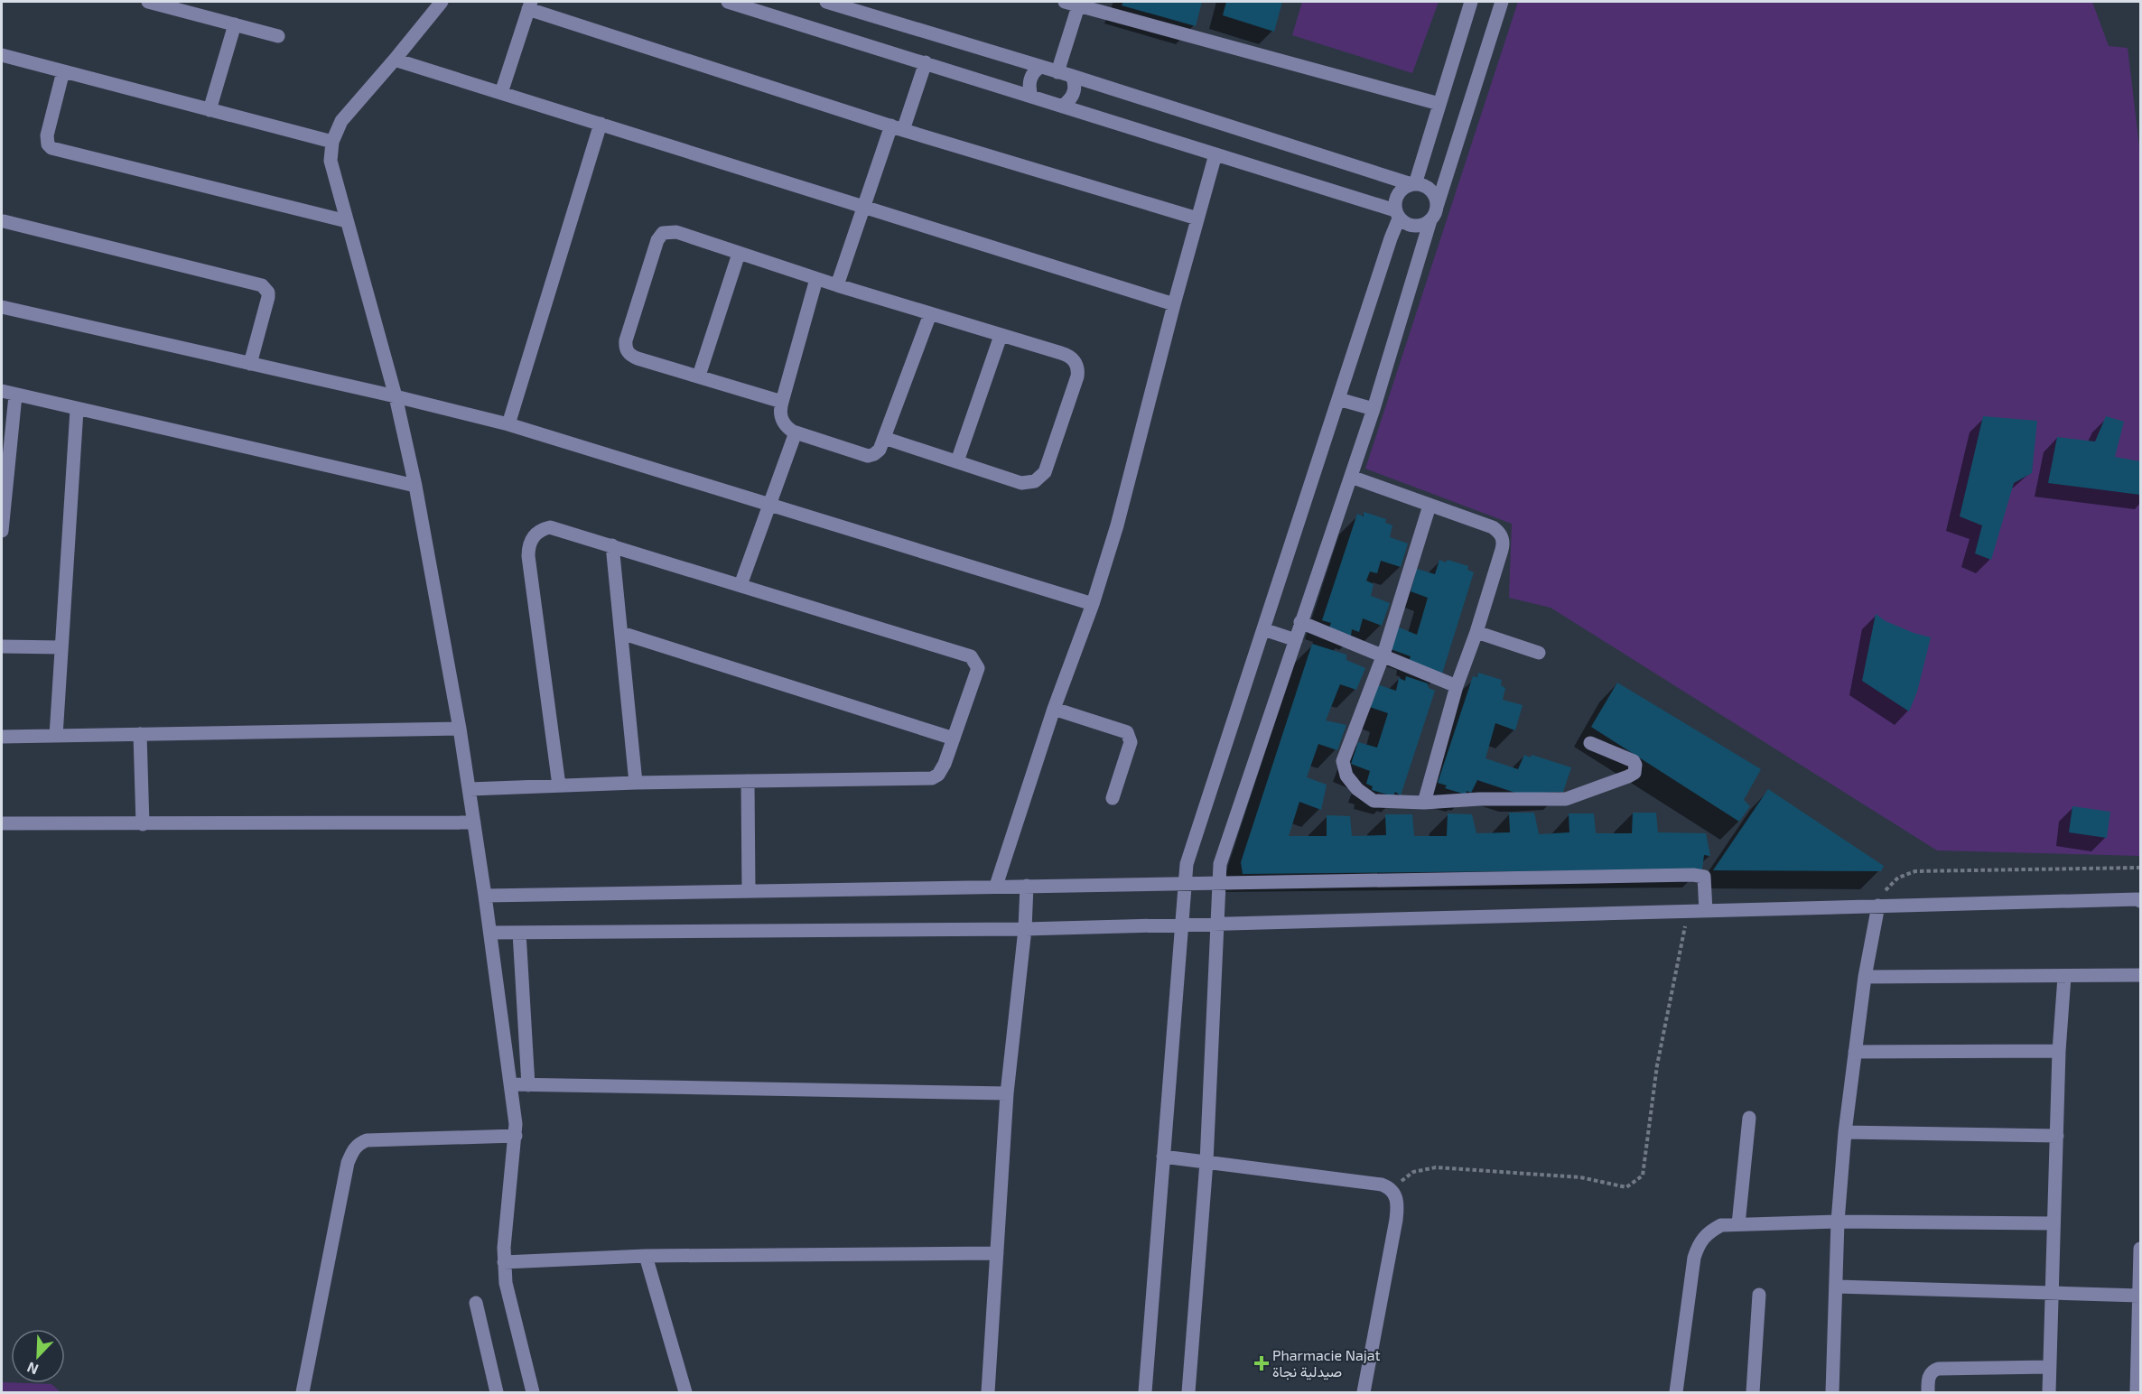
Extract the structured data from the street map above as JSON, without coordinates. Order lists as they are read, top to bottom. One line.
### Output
{"places":{"health":["Pharmacie Najat صيدلية نجاة"]},"north":"bottom left"}
